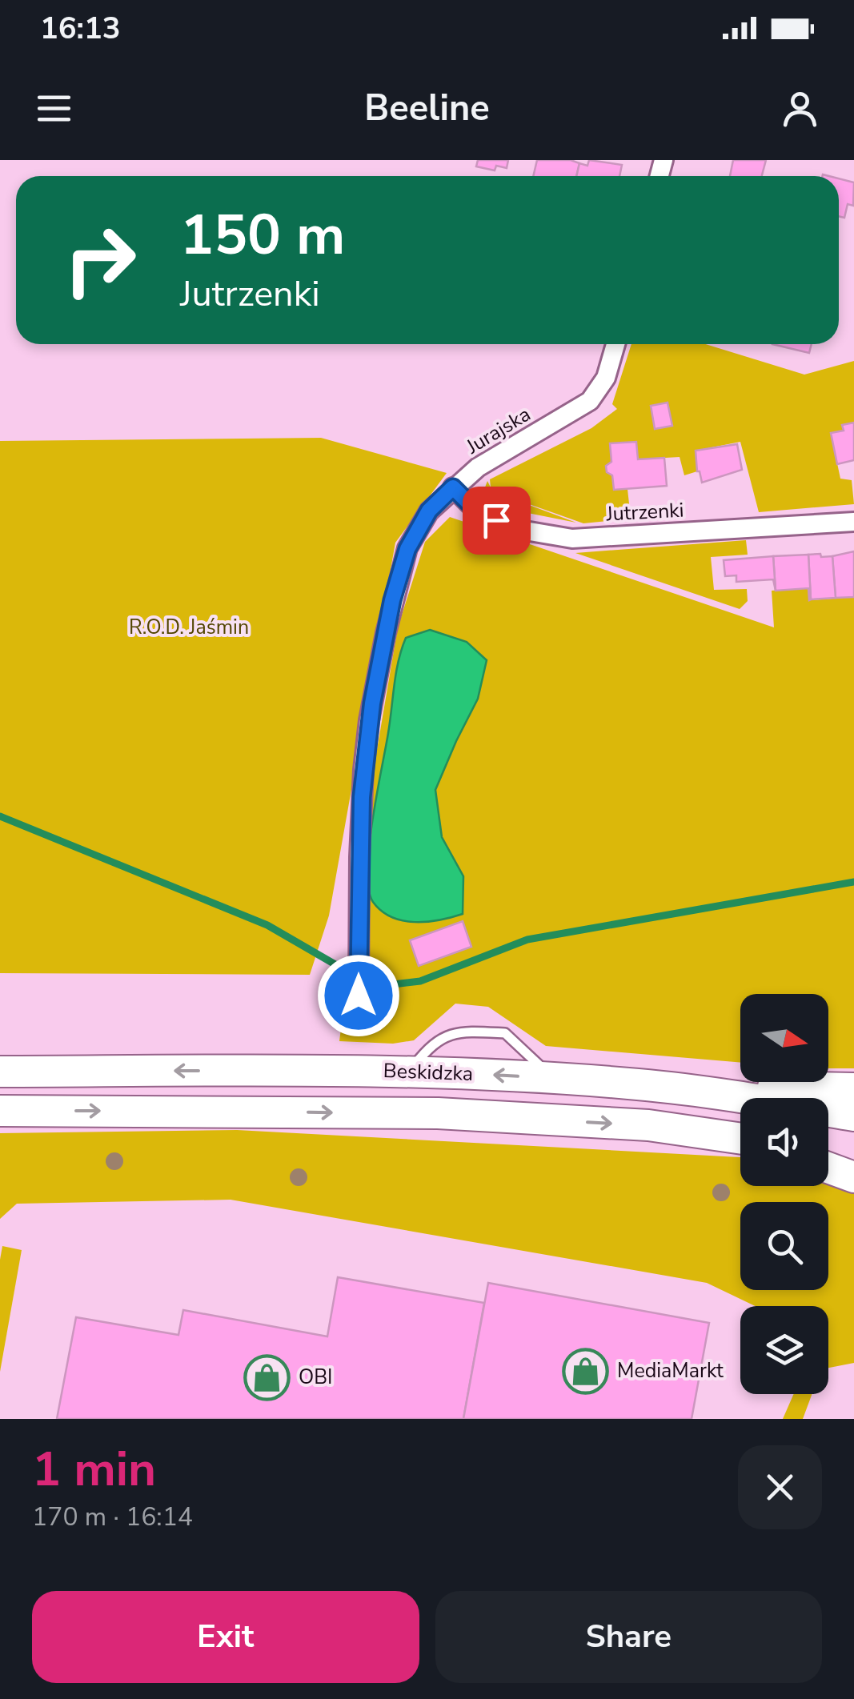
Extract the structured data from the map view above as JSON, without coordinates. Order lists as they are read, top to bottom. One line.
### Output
{"streets":{"main road":["Beskidzka"],"street":["Jurajska","Jutrzenki"]},"crossings":[["Jurajska","Jutrzenki"]],"parks":["R.O.D. Jaśmin"],"places":{"shop":["MediaMarkt","OBI"]},"north":"right","page":{"status":"16:13","header":"Beeline","turn":["150 m","Jutrzenki"],"heading":["1 min","170 m · 16:14"],"buttons":["Exit","Share"]}}
